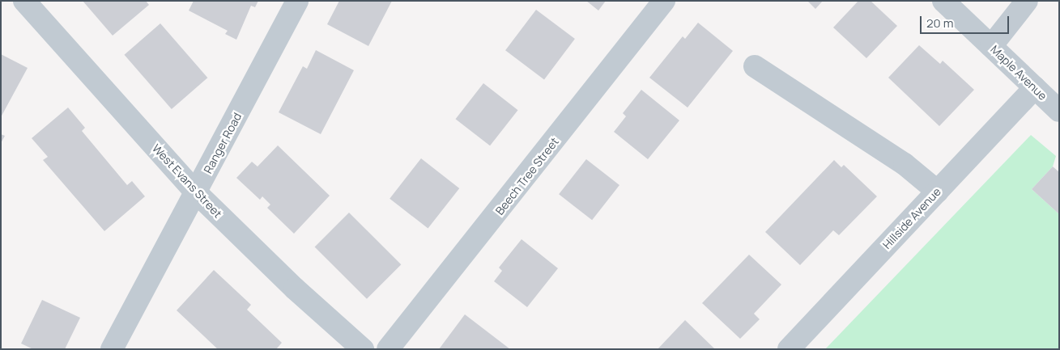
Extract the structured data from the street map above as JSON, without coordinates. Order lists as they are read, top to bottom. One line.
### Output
{"streets":{"street":["Maple Avenue","Ranger Road","Beech Tree Street","West Evans Street","Hillside Avenue"]},"crossings":[["Maple Avenue","Hillside Avenue"],["Ranger Road","West Evans Street"]],"scale_bar":"20 m"}
